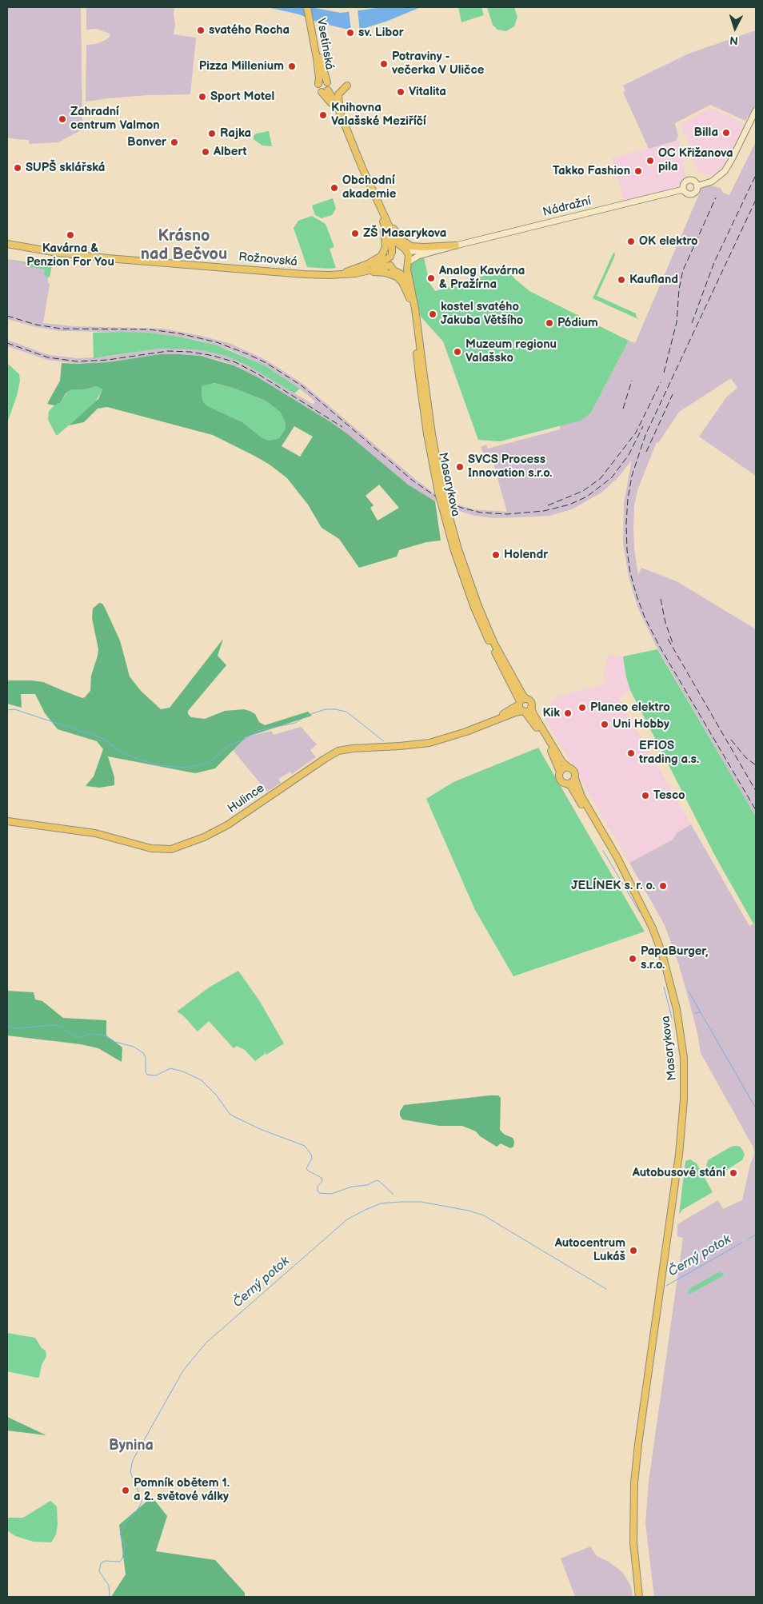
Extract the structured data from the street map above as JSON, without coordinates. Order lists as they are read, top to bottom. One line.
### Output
{"streets":{"main road":["Vsetínská","Nádražní","Rožnovská","Masarykova","Hulince"]},"crossings":[["Nádražní","Rožnovská"],["Nádražní","Masarykova"],["Rožnovská","Masarykova"],["Masarykova","Hulince"]],"districts":["Krásno nad Bečvou","Bynina"],"water":["Černý potok"],"places":["svatého Rocha","sv. Libor","Potraviny - večerka V Uličce","Pizza Millenium","Vitalita","Sport Motel","Knihovna Valašské Meziříčí","Zahradní centrum Valmon","Billa","Rajka","Bonver","Albert","OC Křižanova pila","SUPŠ sklářská","Takko Fashion","Obchodní akademie","ZŠ Masarykova","Kavárna & Penzion For You","OK elektro","Analog Kavárna & Pražírna","Kaufland","kostel svatého Jakuba Většího","Pódium","Muzeum regionu Valašsko","SVCS Process Innovation s.r.o.","Holendr","Planeo elektro","Kik","Uni Hobby","EFIOS trading a.s.","Tesco","JELÍNEK s. r. o.","PapaBurger, s.r.o.","Autobusové stání","Autocentrum Lukáš","Pomník obětem 1. a 2. světové války"],"north":"bottom"}
